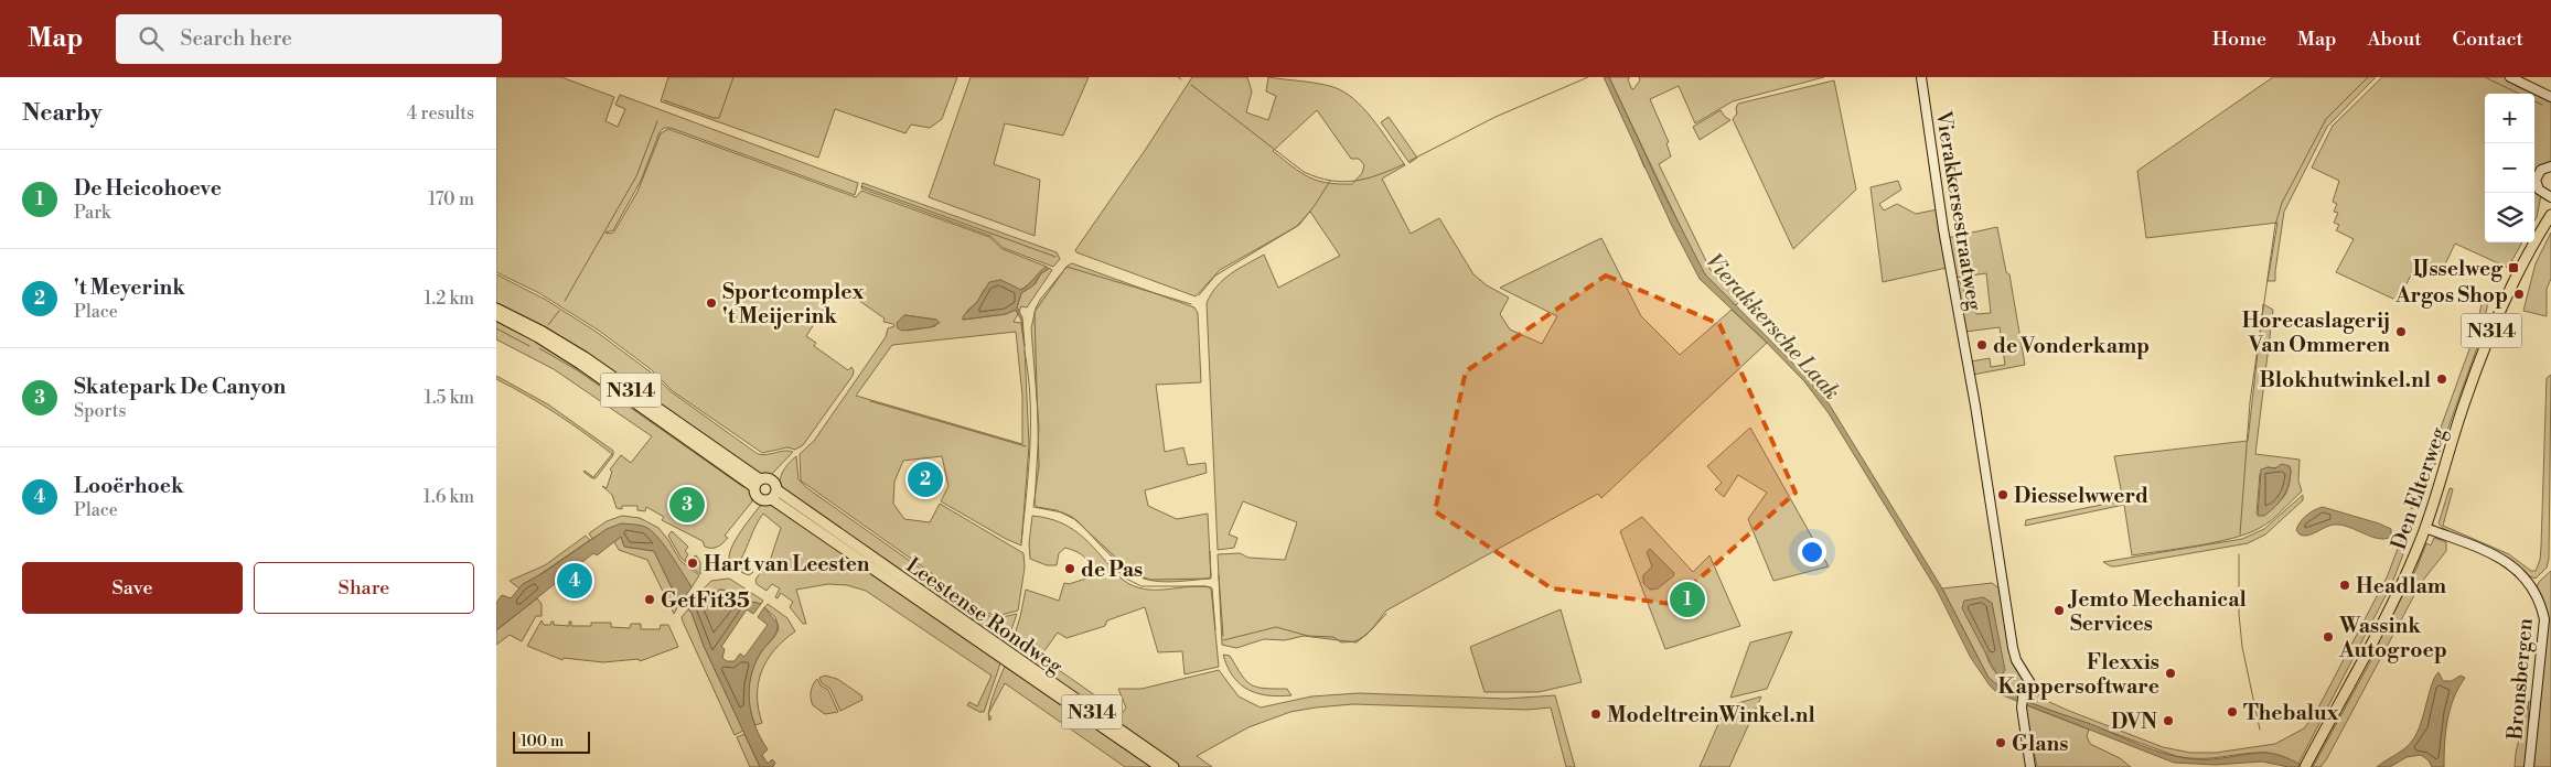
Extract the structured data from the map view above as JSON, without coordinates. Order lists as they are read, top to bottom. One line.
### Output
{"streets":{"main road":["N314","Den Elterweg","Leestense Rondweg"],"street":["Vierakkersestraatweg","Bronsbergen"]},"crossings":[["N314","Leestense Rondweg"],["Den Elterweg","Bronsbergen"]],"water":["Vierakkersche Laak"],"places":{"transit":["IJsselweg"],"other":["Argos Shop","Sportcomplex 't Meijerink","Horecaslagerij Van Ommeren","de Vonderkamp","Blokhutwinkel.nl","Diesselwwerd","Hart van Leesten","de Pas","Headlam","GetFit35","Jemto Mechanical Services","Wassink Autogroep","Flexxis Kappersoftware","Thebalux","ModeltreinWinkel.nl","DVN","Glans"]},"scale_bar":"100 m","page":{"header":"Map","search":"Search here","nav":["Home","Map","About","Contact"],"heading":["Nearby","4 results"],"map_buttons":["+","−"],"list":[{"mark":"1","name":"De Heicohoeve","note":"Park","value":"170 m"},{"mark":"2","name":"'t Meyerink","note":"Place","value":"1.2 km"},{"mark":"3","name":"Skatepark De Canyon","note":"Sports","value":"1.5 km"},{"mark":"4","name":"Looërhoek","note":"Place","value":"1.6 km"}],"pins":["2","3","4","1"],"buttons":["Save","Share"],"scale":"100 m"}}
